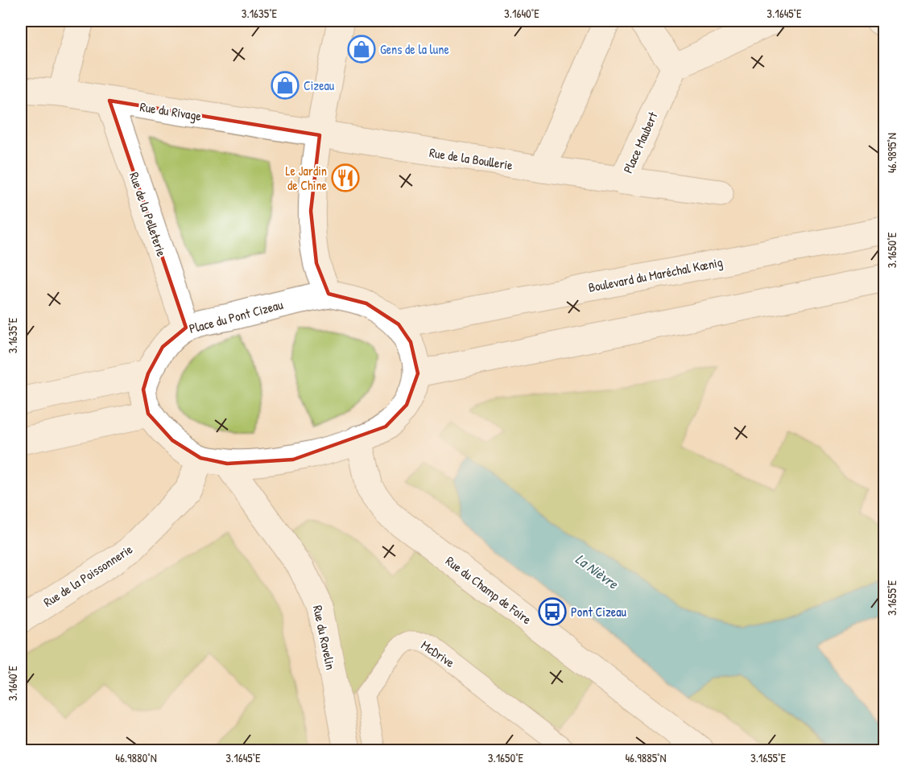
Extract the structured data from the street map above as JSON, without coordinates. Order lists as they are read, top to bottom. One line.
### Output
{"streets":{"main road":["Rue du Rivage","Place Maubert","Rue de la Boullerie","Rue de la Pelleterie","Boulevard du Maréchal Kœnig","Place du Pont Cizeau","Rue de la Poissonnerie","Rue du Champ de Foire","Rue du Ravelin"],"lane":["McDrive"]},"crossings":[["Rue du Rivage","Rue de la Boullerie"],["Rue du Rivage","Rue de la Pelleterie"],["Place Maubert","Rue de la Boullerie"],["Rue de la Pelleterie","Place du Pont Cizeau"],["Boulevard du Maréchal Kœnig","Place du Pont Cizeau"],["Place du Pont Cizeau","Rue de la Poissonnerie"],["Place du Pont Cizeau","Rue du Champ de Foire"],["Place du Pont Cizeau","Rue du Ravelin"]],"water":["La Nièvre"],"places":{"shop":["Gens de la lune","Cizeau"],"restaurant":["Le Jardin de Chine"],"bus stop":["Pont Cizeau"]},"coordinates":["3.1635°E","3.1640°E","3.1645°E","46.9895°N","3.1650°E","3.1655°E","46.9880°N","46.9885°N"]}
